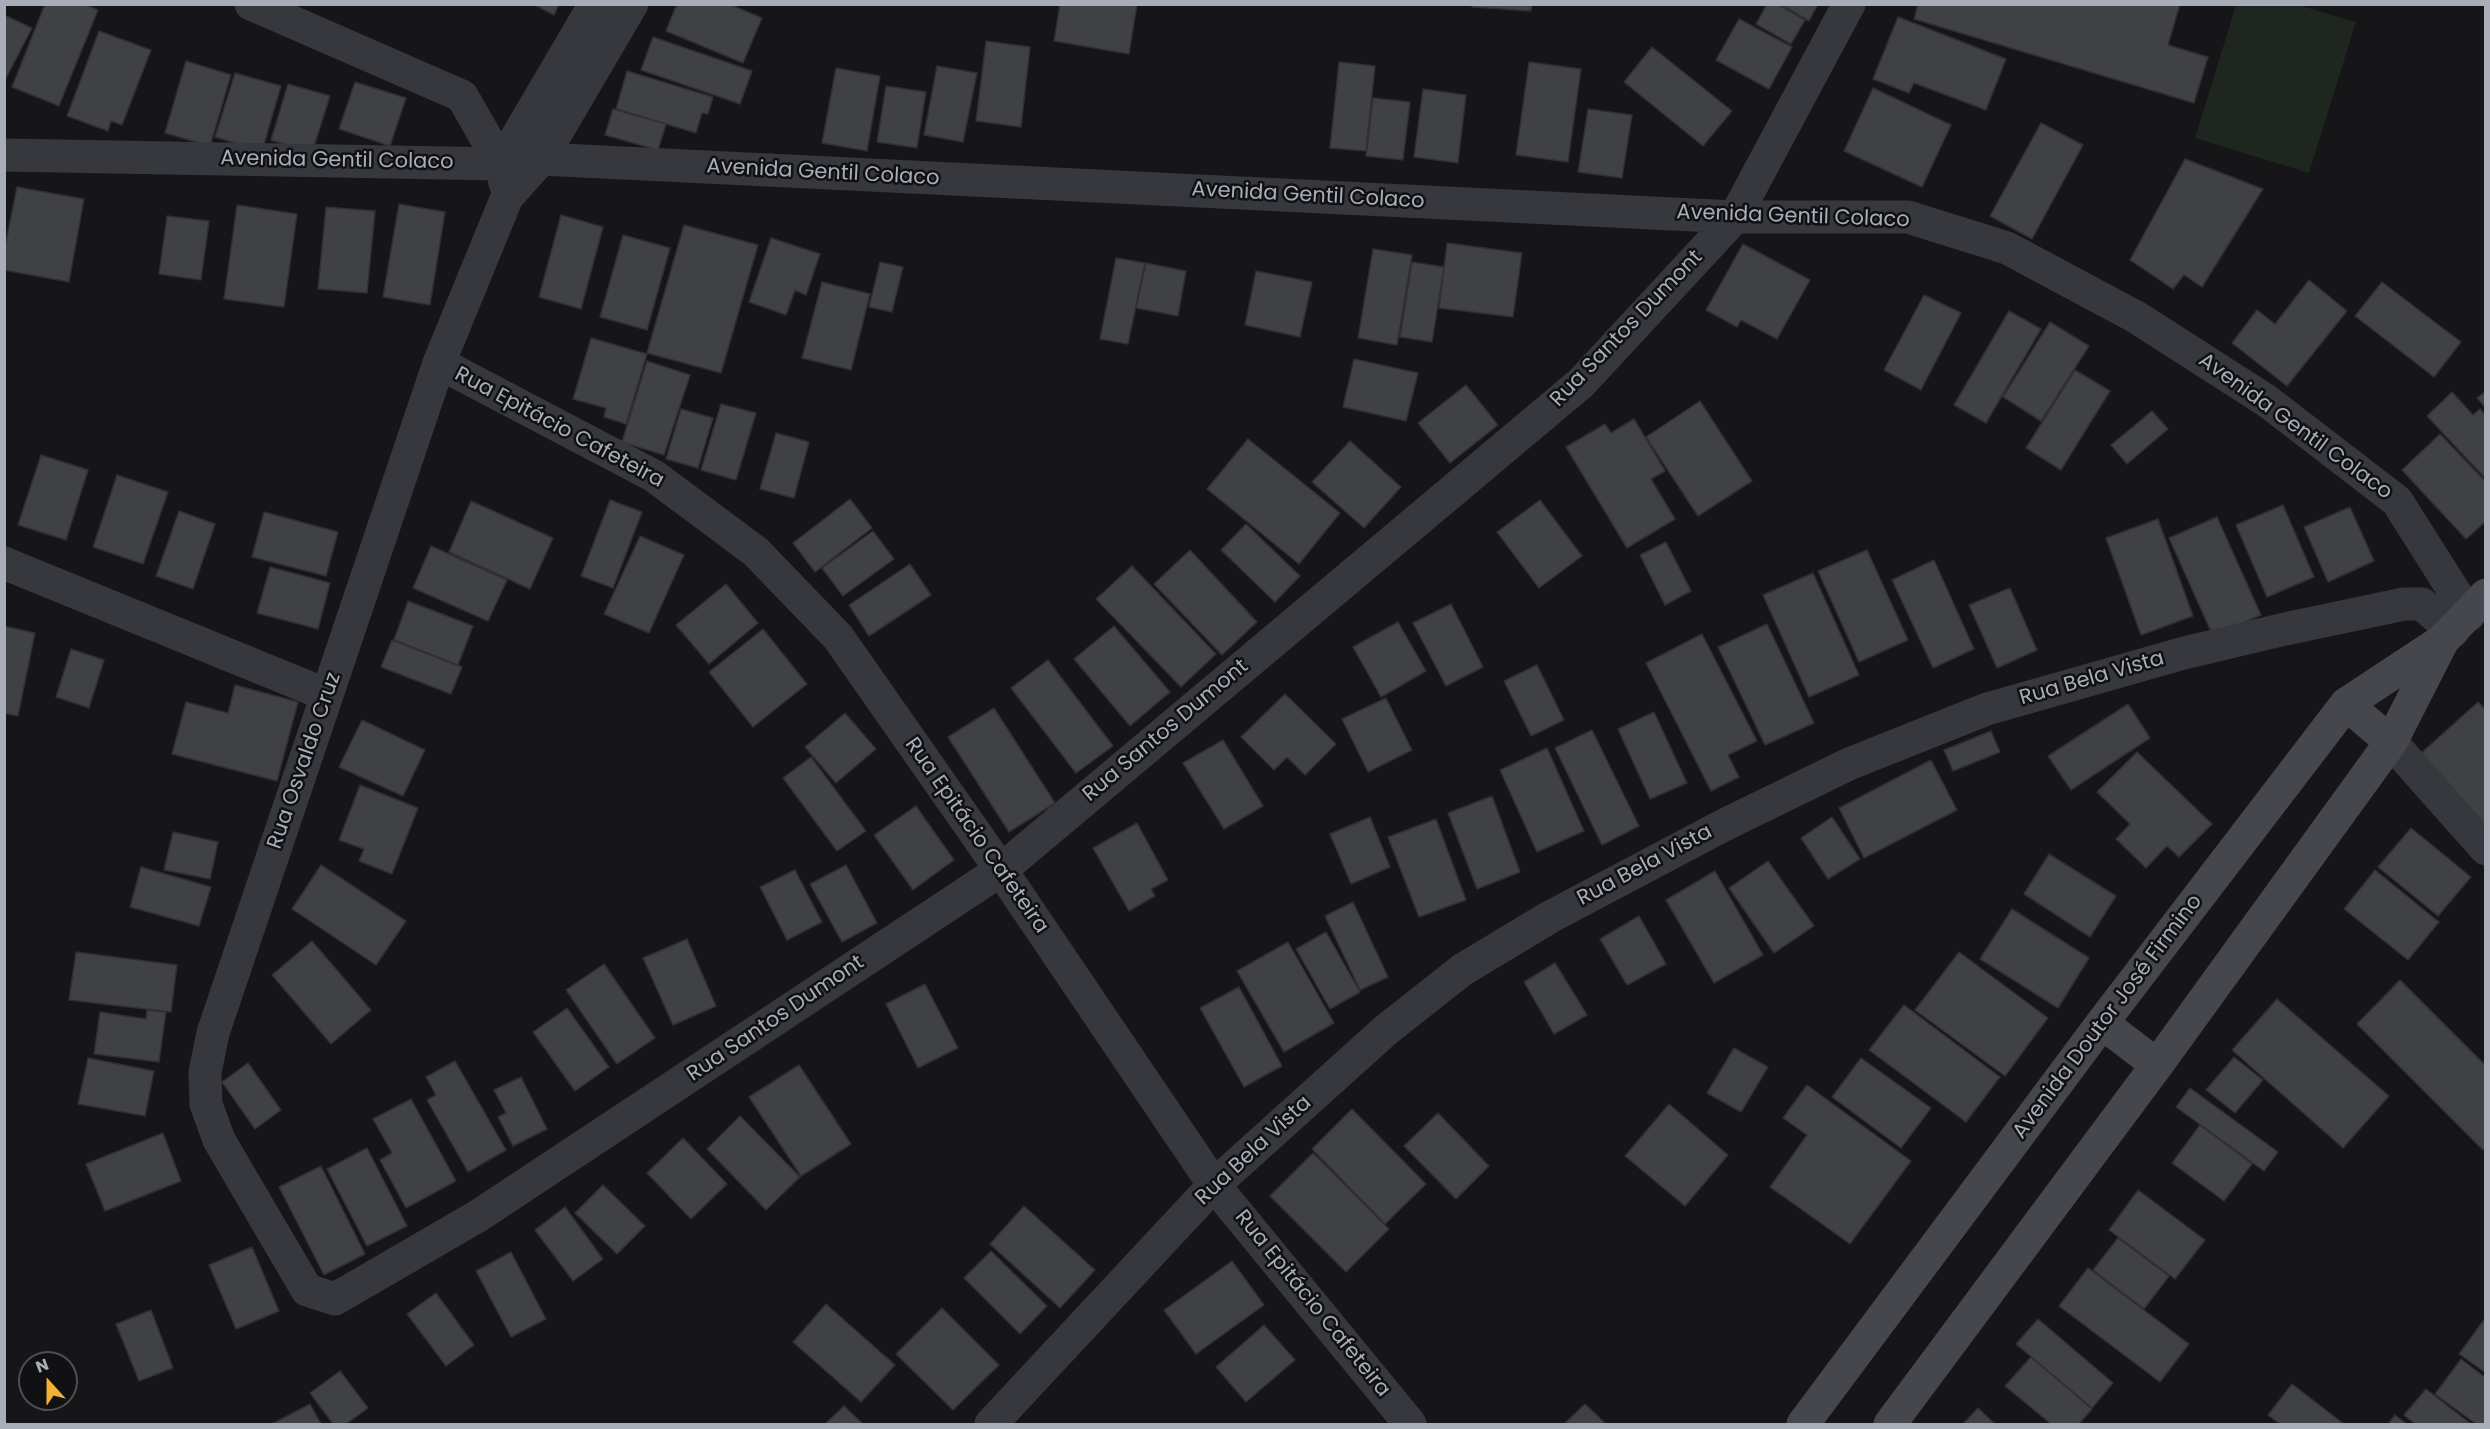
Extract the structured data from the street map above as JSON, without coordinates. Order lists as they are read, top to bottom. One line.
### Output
{"streets":{"street":["Avenida Gentil Colaco","Rua Santos Dumont","Rua Epitácio Cafeteira","Rua Bela Vista","Rua Osvaldo Cruz","Avenida Doutor José Firmino"]},"crossings":[["Avenida Gentil Colaco","Rua Santos Dumont"],["Avenida Gentil Colaco","Rua Bela Vista"],["Avenida Gentil Colaco","Rua Osvaldo Cruz"],["Avenida Gentil Colaco","Avenida Doutor José Firmino"],["Rua Santos Dumont","Rua Epitácio Cafeteira"],["Rua Santos Dumont","Rua Osvaldo Cruz"],["Rua Epitácio Cafeteira","Rua Bela Vista"],["Rua Epitácio Cafeteira","Rua Osvaldo Cruz"],["Rua Bela Vista","Avenida Doutor José Firmino"]],"north":"top"}
